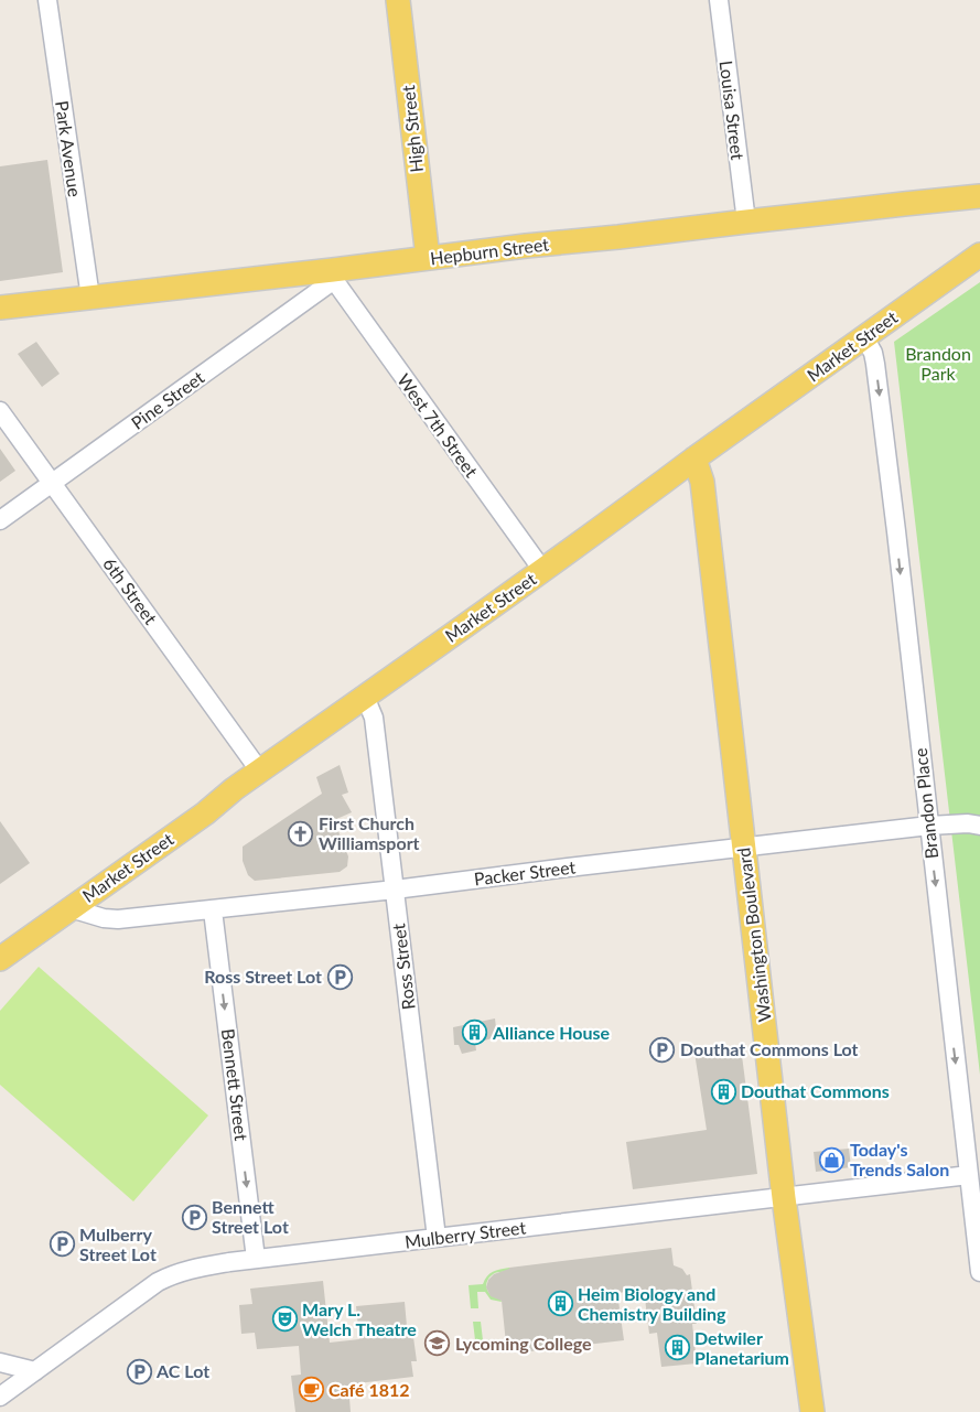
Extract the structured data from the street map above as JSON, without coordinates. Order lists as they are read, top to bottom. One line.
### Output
{"streets":{"main road":["High Street","Hepburn Street","Market Street","Washington Boulevard"],"street":["Louisa Street","Park Avenue","Pine Street","West 7th Street","6th Street","Brandon Place","Packer Street","Ross Street","Bennett Street","Mulberry Street"]},"crossings":[["Louisa Street","Hepburn Street"],["High Street","Hepburn Street"],["Park Avenue","Hepburn Street"],["Hepburn Street","Pine Street"],["Hepburn Street","West 7th Street"],["Market Street","West 7th Street"],["Market Street","6th Street"],["Market Street","Brandon Place"],["Market Street","Packer Street"],["Market Street","Washington Boulevard"],["Market Street","Ross Street"],["Pine Street","West 7th Street"],["Pine Street","6th Street"],["Brandon Place","Packer Street"],["Brandon Place","Mulberry Street"],["Packer Street","Washington Boulevard"],["Packer Street","Ross Street"],["Packer Street","Bennett Street"],["Washington Boulevard","Mulberry Street"],["Ross Street","Mulberry Street"],["Bennett Street","Mulberry Street"]],"one_way":["Brandon Place","Bennett Street"],"parks":["Brandon Park"],"places":{"church":["First Church Williamsport"],"parking":["Ross Street Lot","Douthat Commons Lot","Bennett Street Lot","Mulberry Street Lot","AC Lot"],"building":["Alliance House","Douthat Commons","Heim Biology and Chemistry Building","Detwiler Planetarium"],"shop":["Today's Trends Salon"],"theatre":["Mary L. Welch Theatre"],"school or university":["Lycoming College"],"cafe":["Café 1812"]}}
